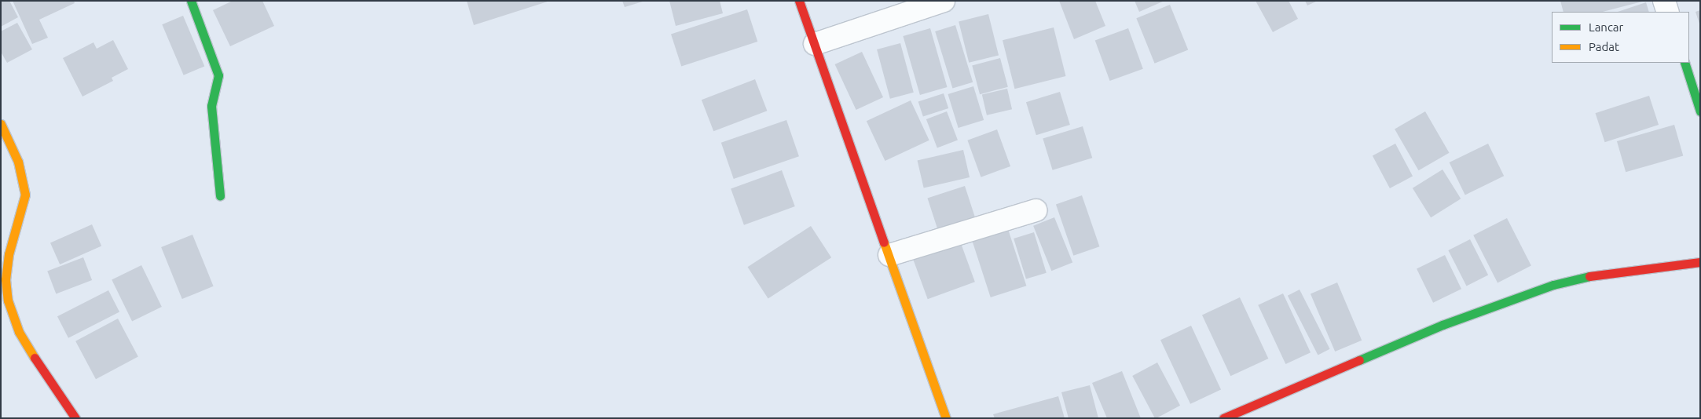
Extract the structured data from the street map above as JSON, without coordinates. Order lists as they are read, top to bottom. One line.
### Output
{"legend":["Lancar","Padat"]}
